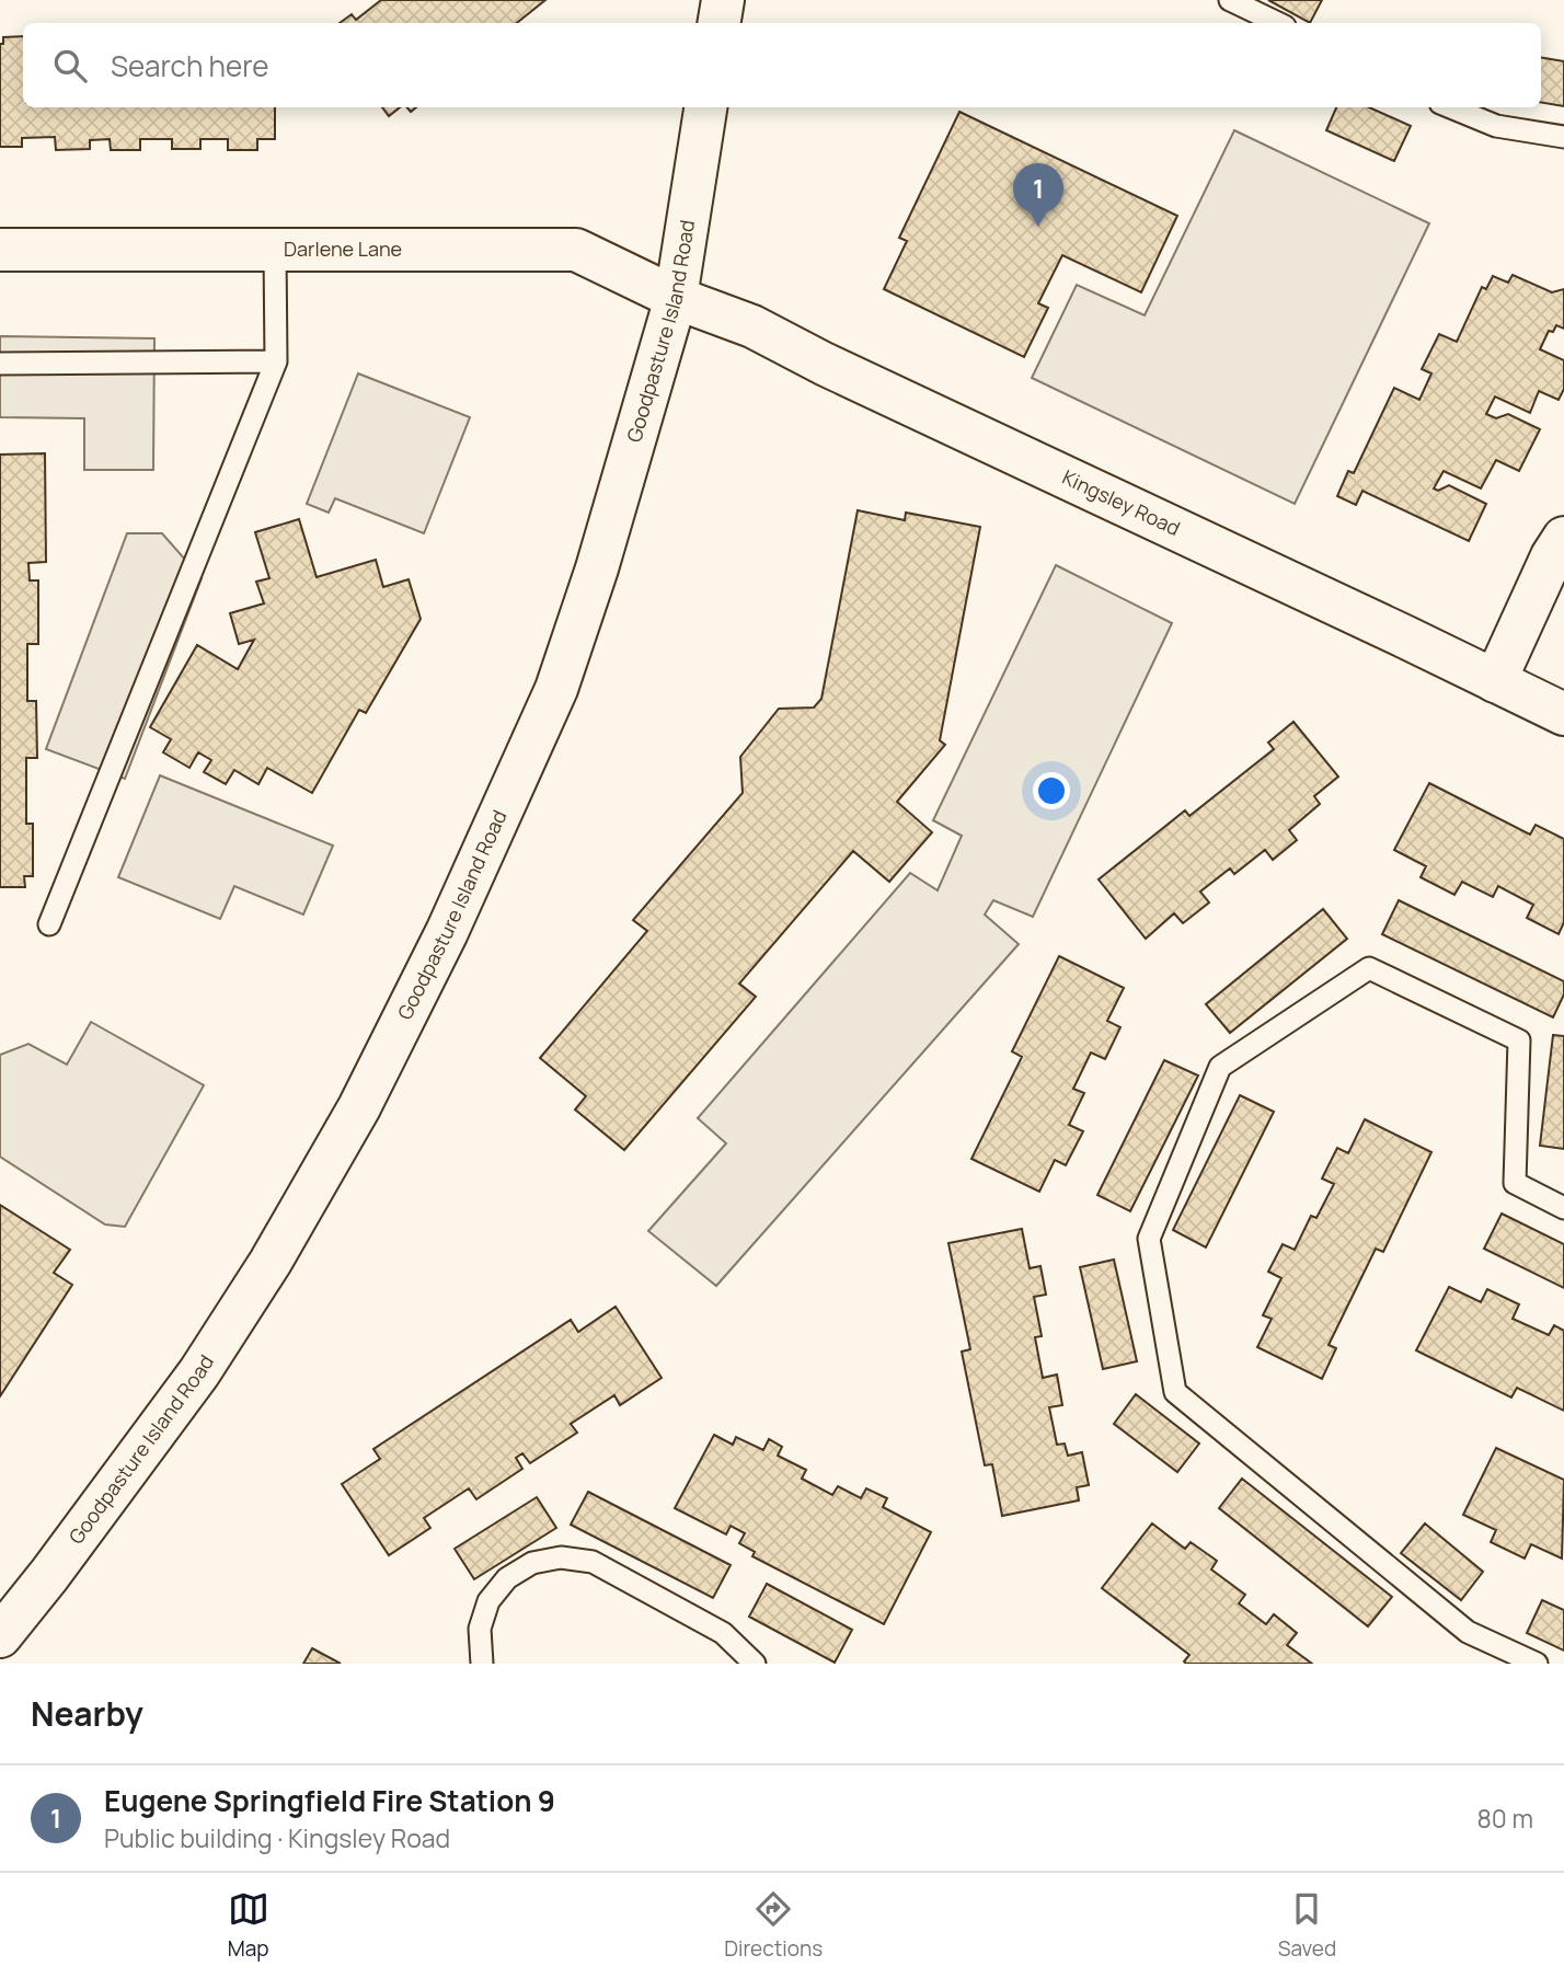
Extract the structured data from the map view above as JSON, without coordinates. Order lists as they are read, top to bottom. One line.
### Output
{"streets":{"street":["Darlene Lane","Goodpasture Island Road","Kingsley Road"]},"crossings":[["Darlene Lane","Goodpasture Island Road"],["Darlene Lane","Kingsley Road"],["Goodpasture Island Road","Kingsley Road"]],"page":{"search":"Search here","pins":"1","heading":"Nearby","list":[{"mark":"1","name":"Eugene Springfield Fire Station 9","note":"Public building · Kingsley Road","value":"80 m"}],"nav":["Map","Directions","Saved"]}}
